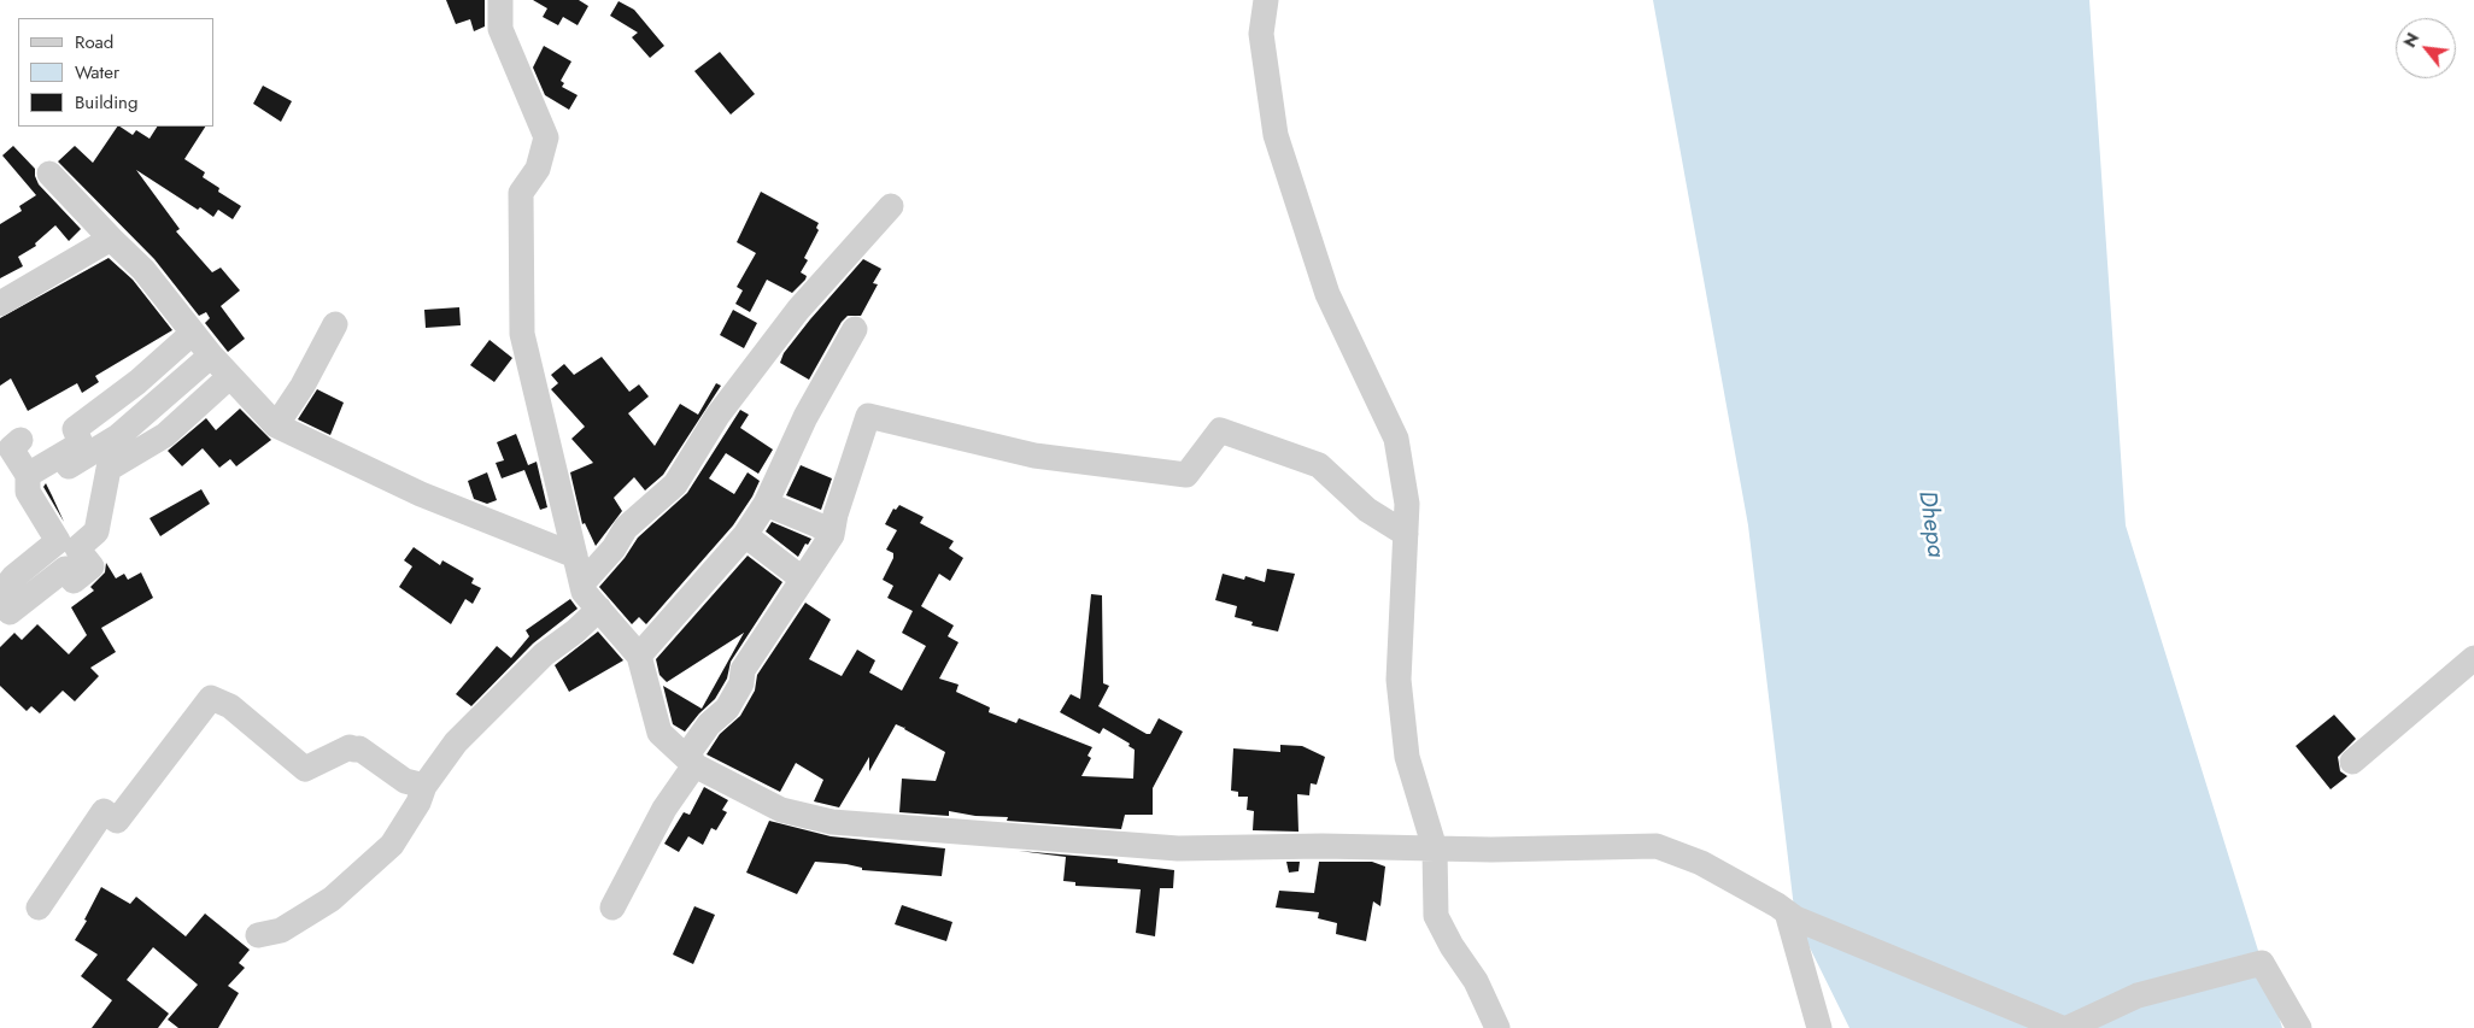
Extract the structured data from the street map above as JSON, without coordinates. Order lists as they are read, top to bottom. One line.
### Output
{"water":["Dhepa"],"legend":["Road","Water","Building"],"north":"top left"}
